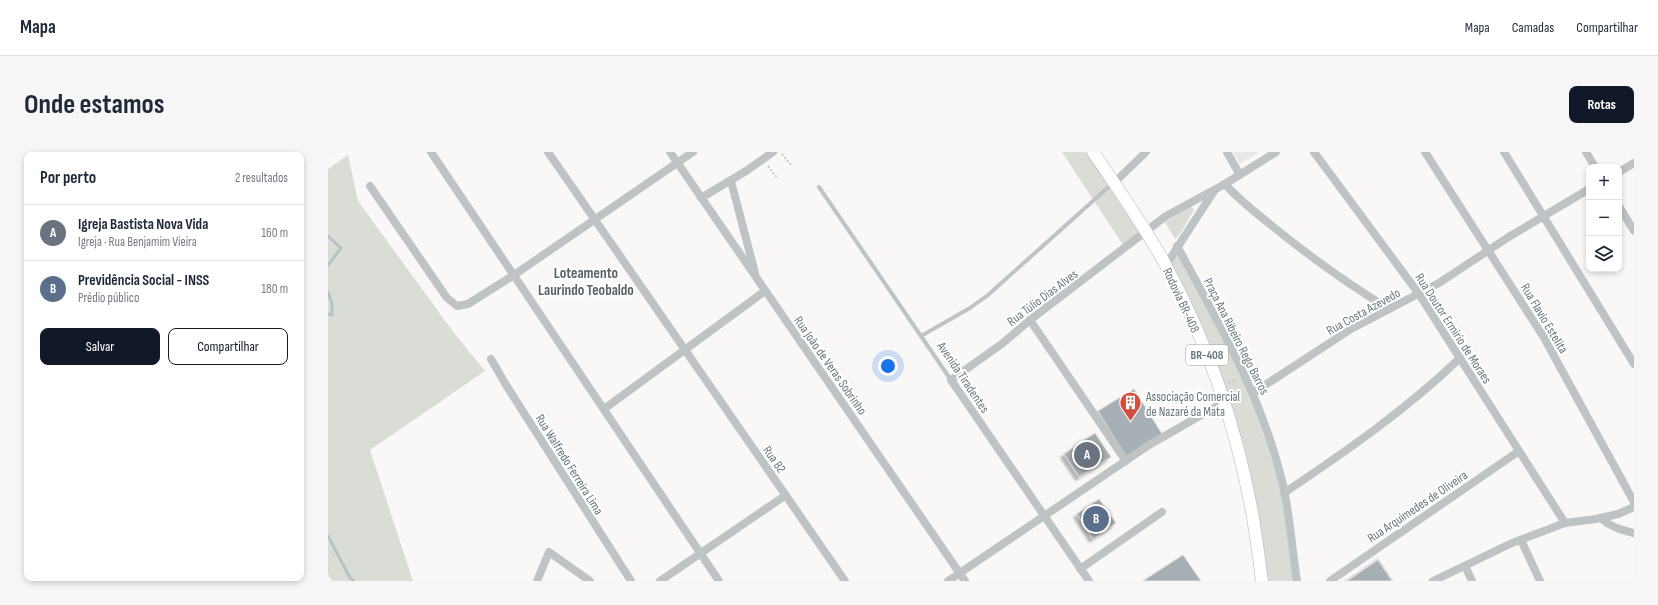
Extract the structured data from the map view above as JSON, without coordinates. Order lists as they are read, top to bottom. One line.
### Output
{"streets":{"main road":["Rodovia BR-408","BR-408"],"street":["Rua Túlio Dias Alves","Rua Costa Azevedo","Rua Flavio Estelita","Rua Doutor Ermirio de Moraes","Praça Ana Ribeiro Rego Barros","Rua João de Veras Sobrinho","Avenida Tiradentes","Rua B2","Rua Walfredo Ferreira Lima","Rua Arquimedes de Oliveira"]},"crossings":[["Rua Túlio Dias Alves","Rodovia BR-408"],["Rua Túlio Dias Alves","Avenida Tiradentes"],["Rua Costa Azevedo","Rua Flavio Estelita"],["Rua Costa Azevedo","Rua Doutor Ermirio de Moraes"],["Rua Costa Azevedo","Praça Ana Ribeiro Rego Barros"],["Rua Doutor Ermirio de Moraes","Rua Arquimedes de Oliveira"]],"districts":["Loteamento Laurindo Teobaldo"],"places":{"building":["Associação Comercial de Nazaré da Mata"]},"page":{"header":"Mapa","nav":["Mapa","Camadas","Compartilhar"],"buttons":["Rotas",["Salvar","Compartilhar"]],"title":"Onde estamos","heading":["Por perto","2 resultados"],"map_buttons":["+","−"],"list":[{"mark":"A","name":"Igreja Bastista Nova Vida","note":"Igreja · Rua Benjamim Vieira","value":"160 m"},{"mark":"B","name":"Previdência Social - INSS","note":"Prédio público","value":"180 m"}],"pins":["A","B"]}}
